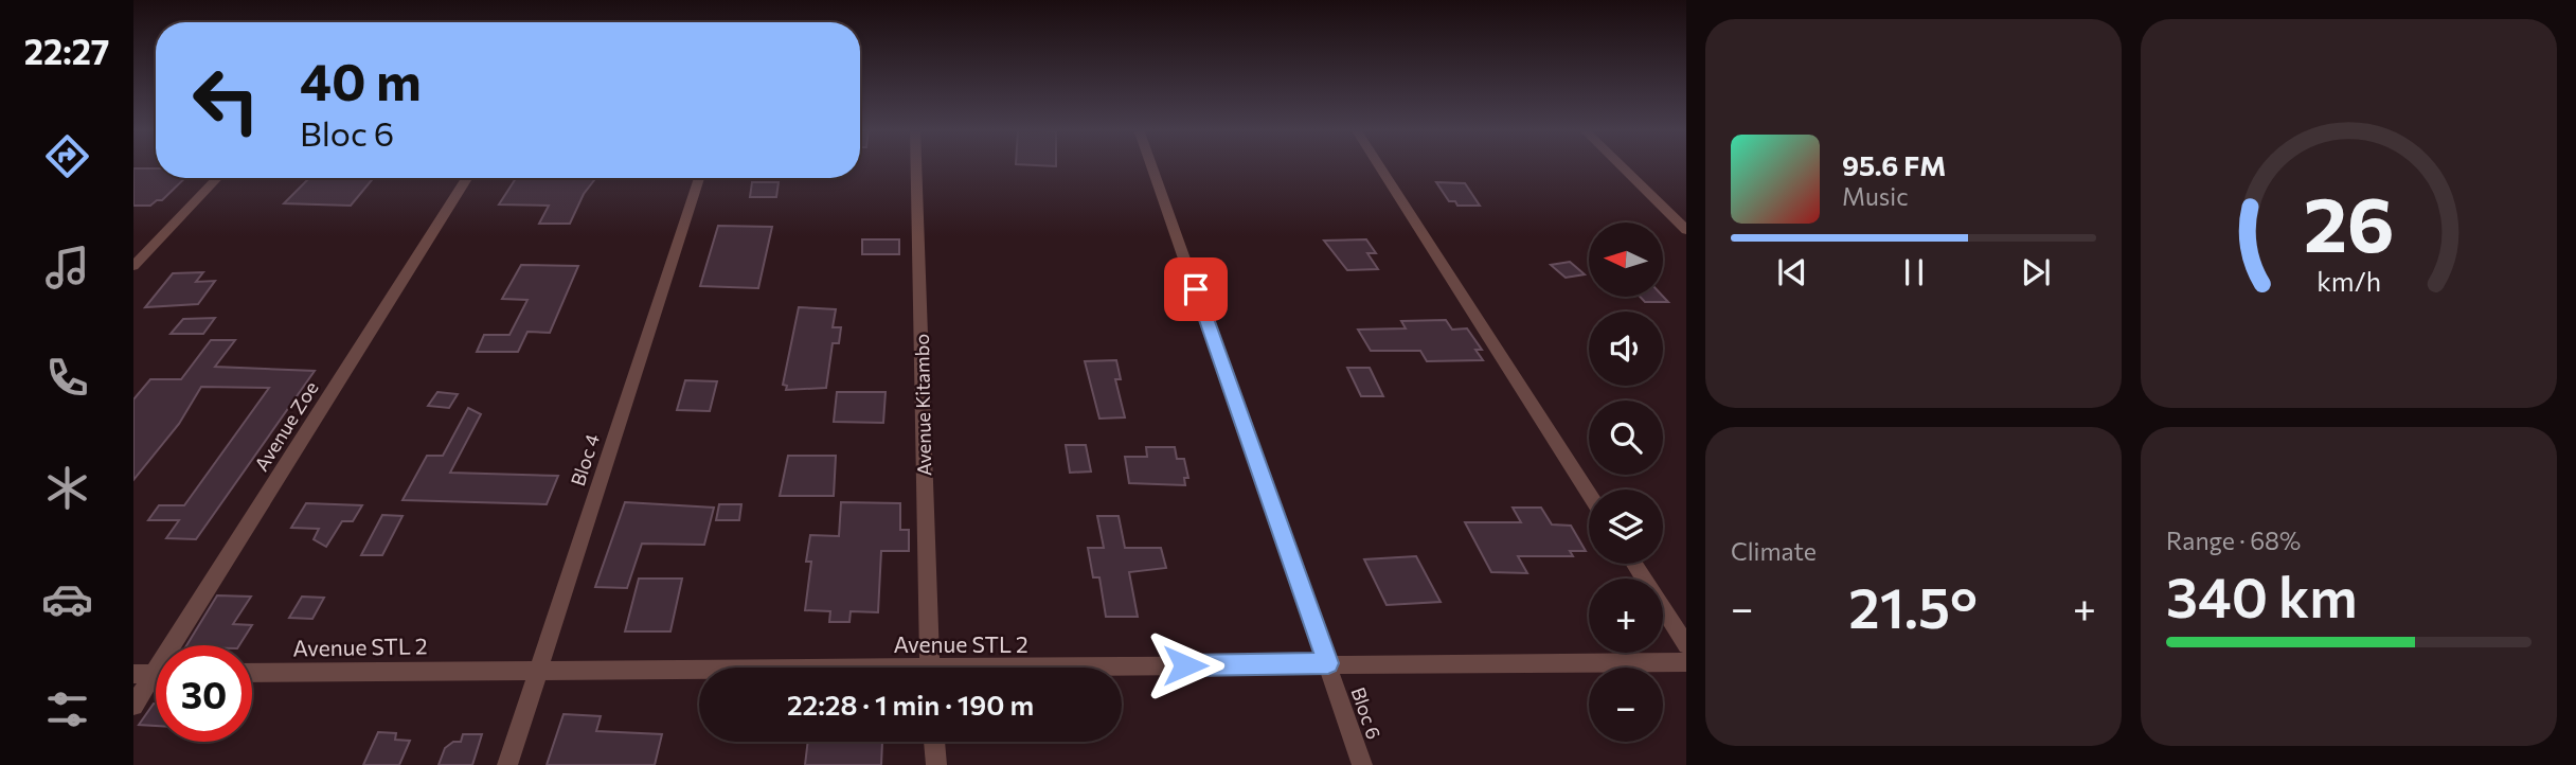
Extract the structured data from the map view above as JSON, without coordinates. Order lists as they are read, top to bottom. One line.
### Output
{"streets":{"street":["Avenue Kitambo","Avenue Zoe","Bloc 4","Avenue STL 2","Bloc 6"]},"crossings":[["Bloc 4","Avenue STL 2"],["Avenue STL 2","Bloc 6"]],"north":"left","page":{"tabs":"22:27","turn":["40 m","Bloc 6"],"song":["95.6 FM","Music"],"map_buttons":["+","−"],"tile":["Climate",["Range · 68%","340 km"]],"heat":["−","21.5°","+"],"limit":"30","trip":"22:28 · 1 min · 190 m","gauge":["26","km/h"]}}
